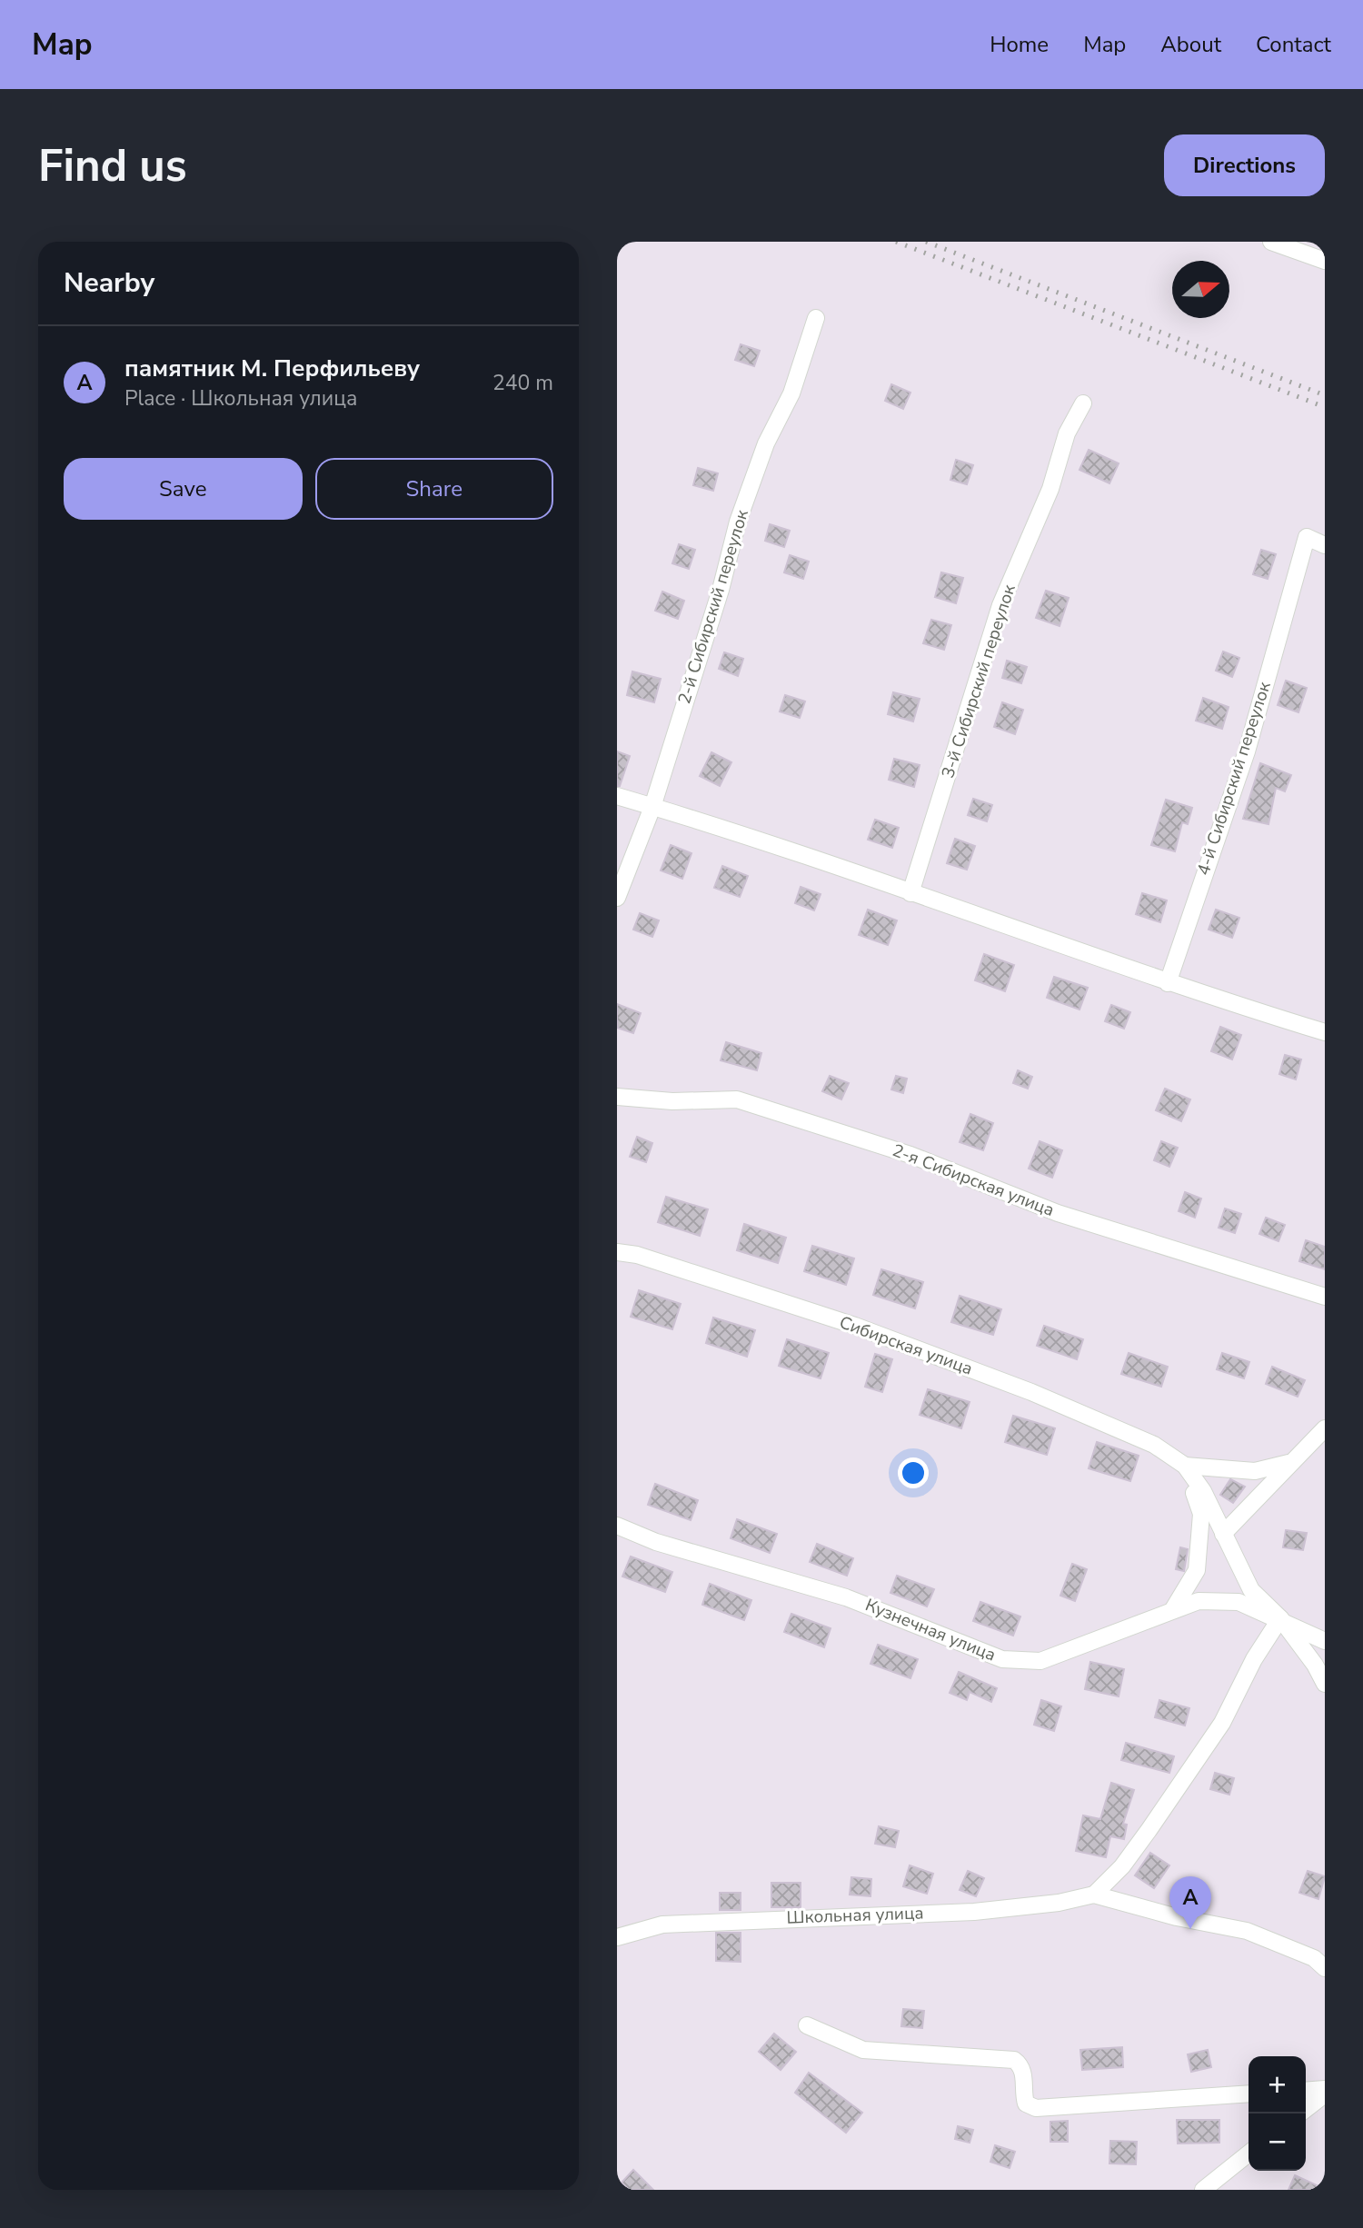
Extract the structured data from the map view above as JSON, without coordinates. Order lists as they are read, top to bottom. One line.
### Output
{"streets":{"street":["2-й Сибирский переулок","3-й Сибирский переулок","4-й Сибирский переулок","2-я Сибирская улица","Сибирская улица","Кузнечная улица","Школьная улица"]},"north":"right","page":{"header":"Map","nav":["Home","Map","About","Contact"],"buttons":["Directions",["Save","Share"]],"title":"Find us","heading":"Nearby","list":[{"mark":"A","name":"памятник М. Перфильеву","note":"Place · Школьная улица","value":"240 m"}],"pins":"A","map_buttons":["+","−"]}}
